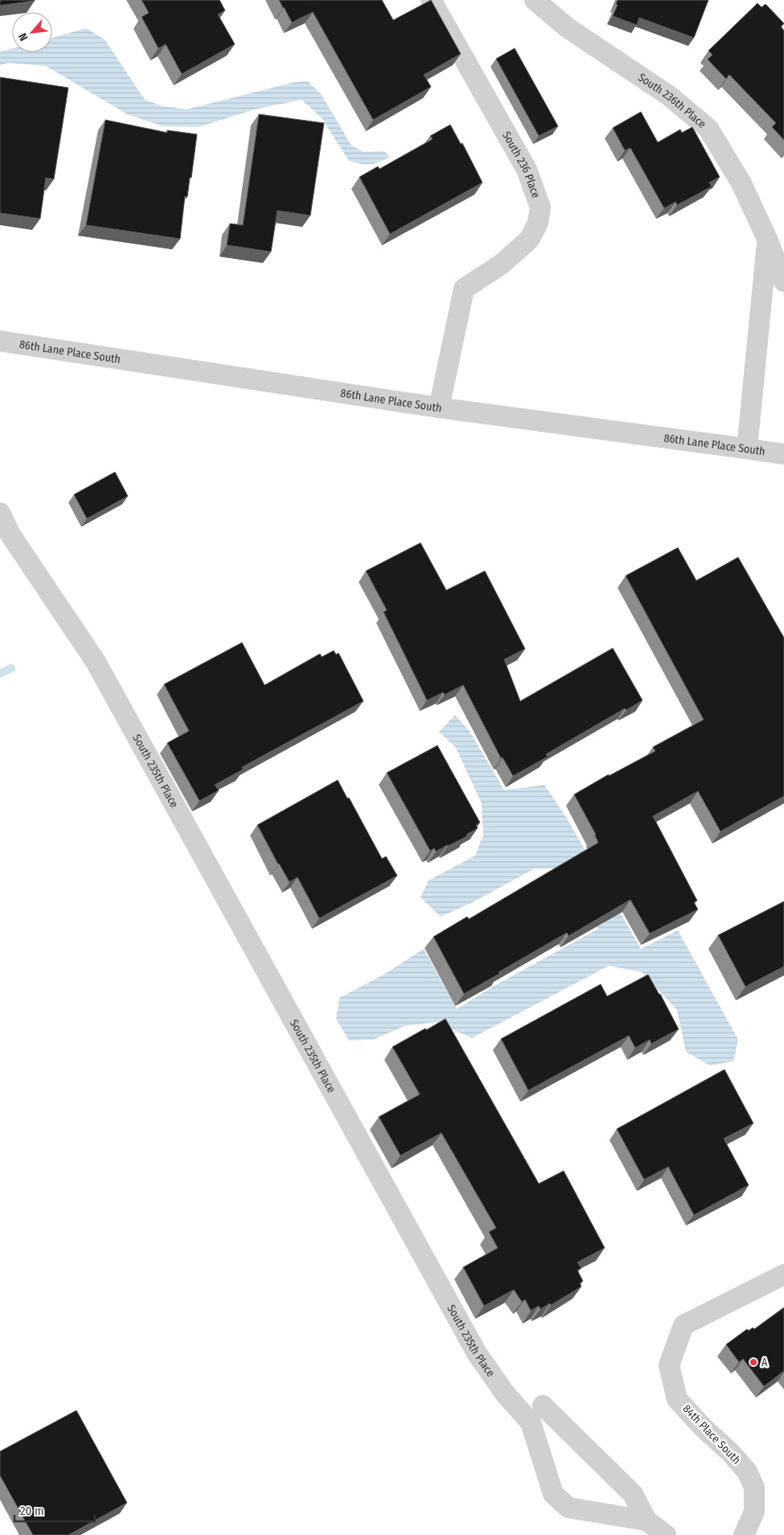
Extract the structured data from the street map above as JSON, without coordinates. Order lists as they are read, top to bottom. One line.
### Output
{"streets":{"street":["South 236th Place","South 236 Place","86th Lane Place South","South 235th Place","84th Place South"]},"crossings":[["South 236 Place","86th Lane Place South"]],"places":["A"],"scale_bar":"20 m","north":"bottom left"}
